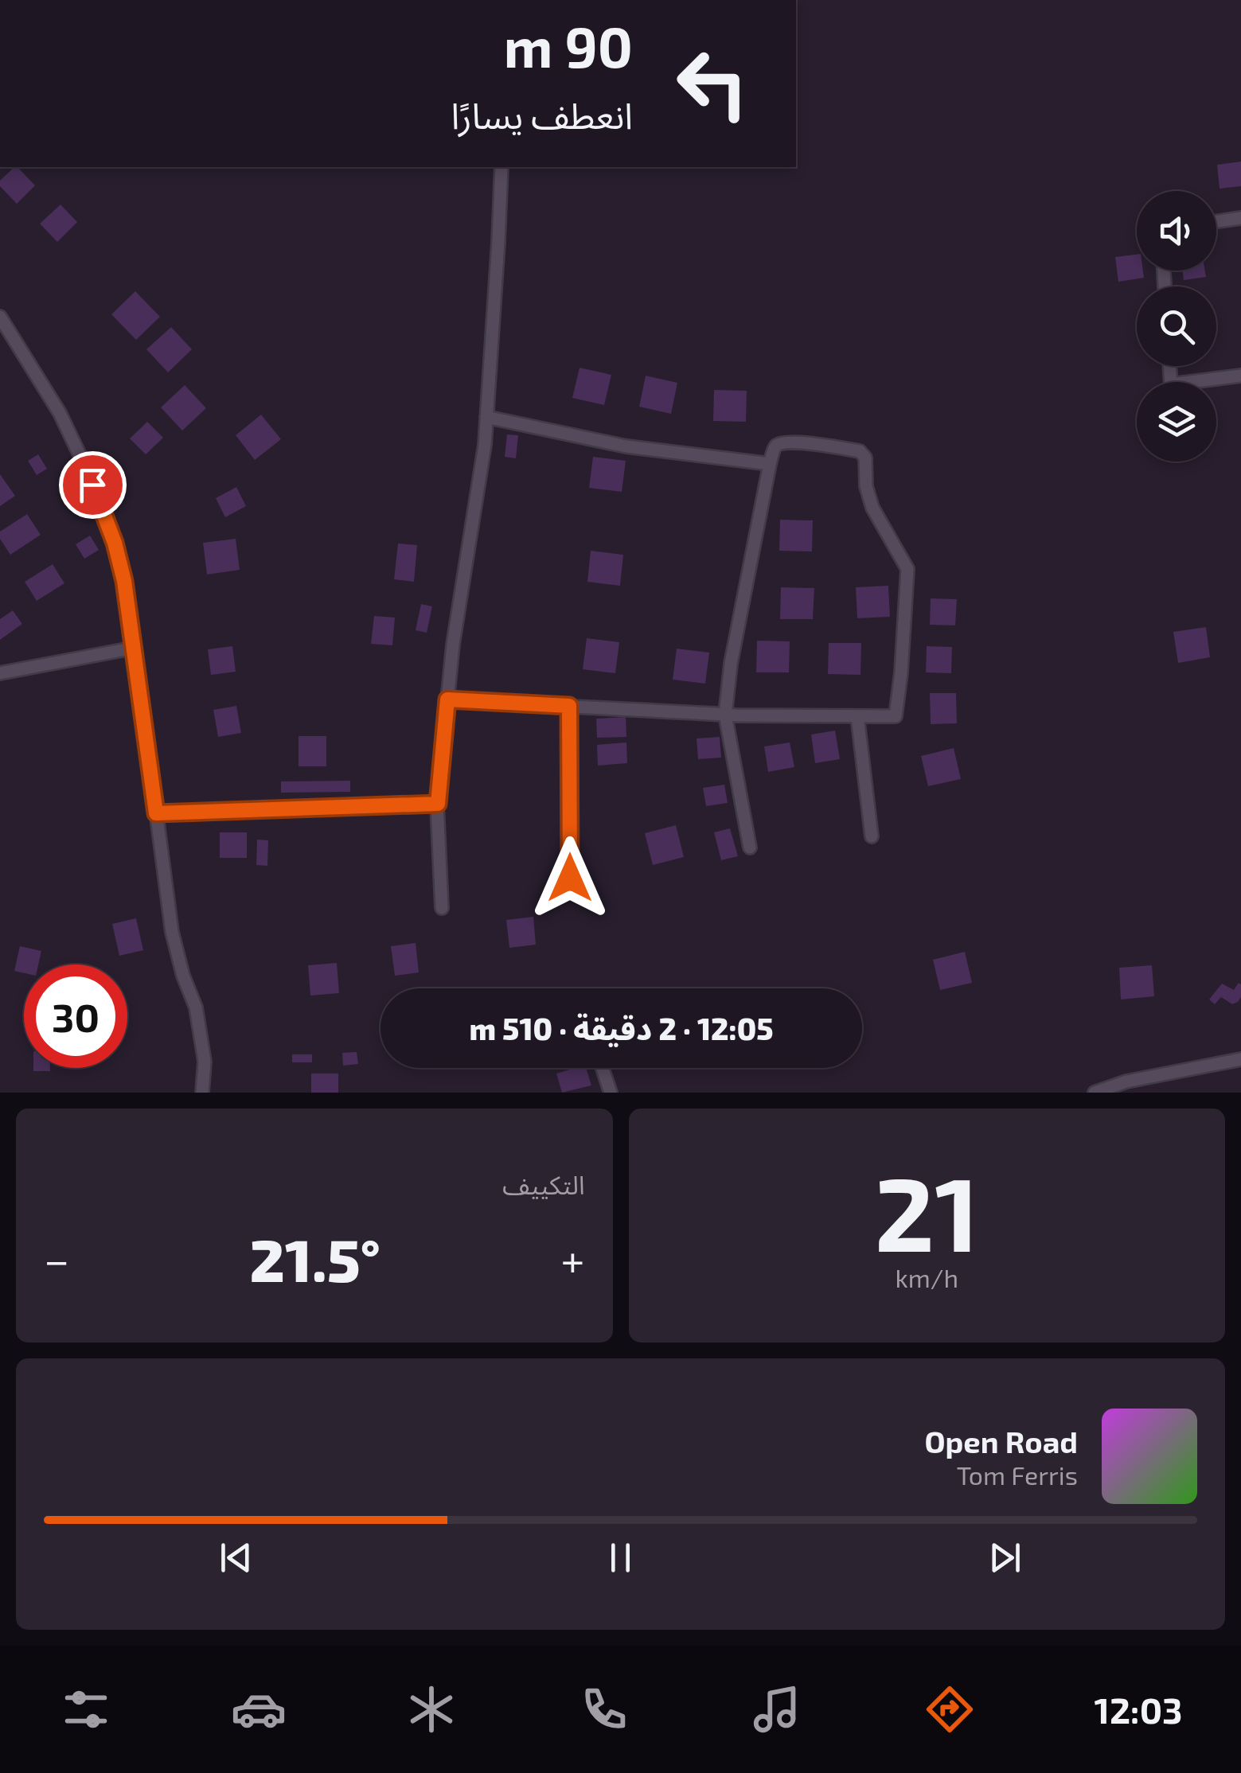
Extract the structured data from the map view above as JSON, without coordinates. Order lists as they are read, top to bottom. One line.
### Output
{"page":{"turn":["90 m","انعطف يسارًا"],"limit":"30","trip":"12:05 · 2 دقيقة · 510 m","tile":[["21","km/h"],"التكييف"],"heat":["−","21.5°","+"],"song":["Open Road","Tom Ferris"],"tabs":"12:03"}}
